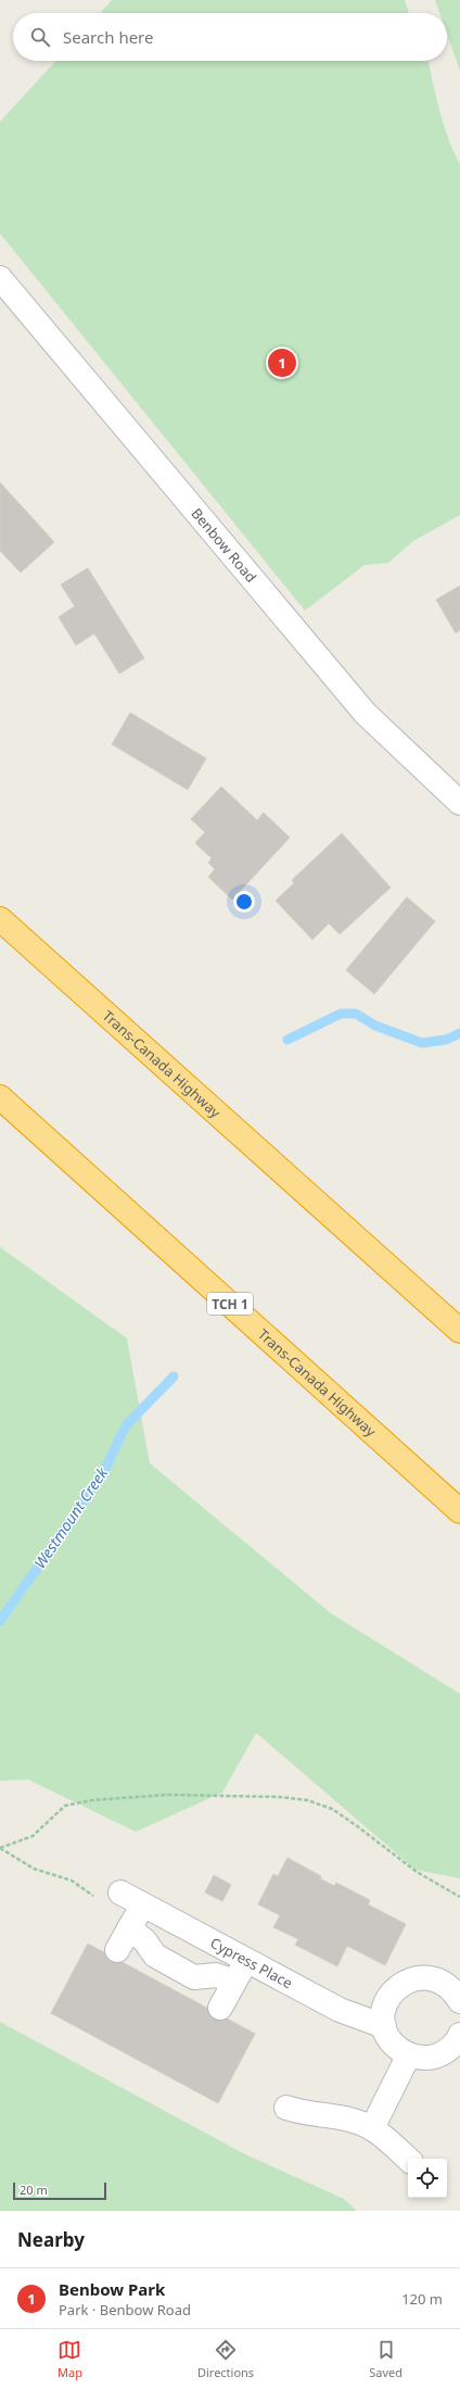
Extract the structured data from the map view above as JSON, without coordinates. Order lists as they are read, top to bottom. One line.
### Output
{"streets":{"highway":["Trans-Canada Highway","TCH 1"],"street":["Benbow Road","Cypress Place"]},"water":["Westmount Creek"],"scale_bar":"20 m","page":{"search":"Search here","pins":"1","scale":"20 m","heading":"Nearby","list":[{"mark":"1","name":"Benbow Park","note":"Park · Benbow Road","value":"120 m"}],"nav":["Map","Directions","Saved"]}}
